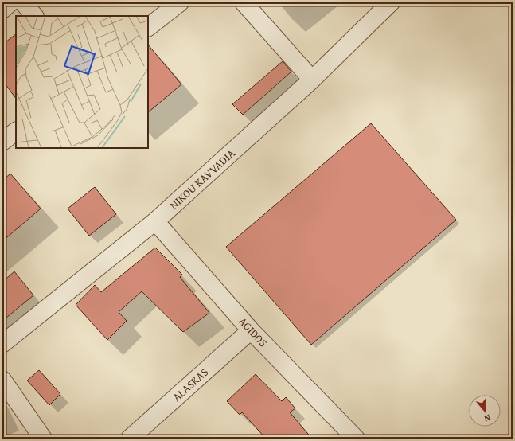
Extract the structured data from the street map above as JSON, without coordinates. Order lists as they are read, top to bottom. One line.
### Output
{"streets":{"street":["NIKOU KAVVADIA","AGIDOS","ALASKAS"]},"crossings":[["NIKOU KAVVADIA","AGIDOS"],["AGIDOS","ALASKAS"]],"north":"bottom"}
